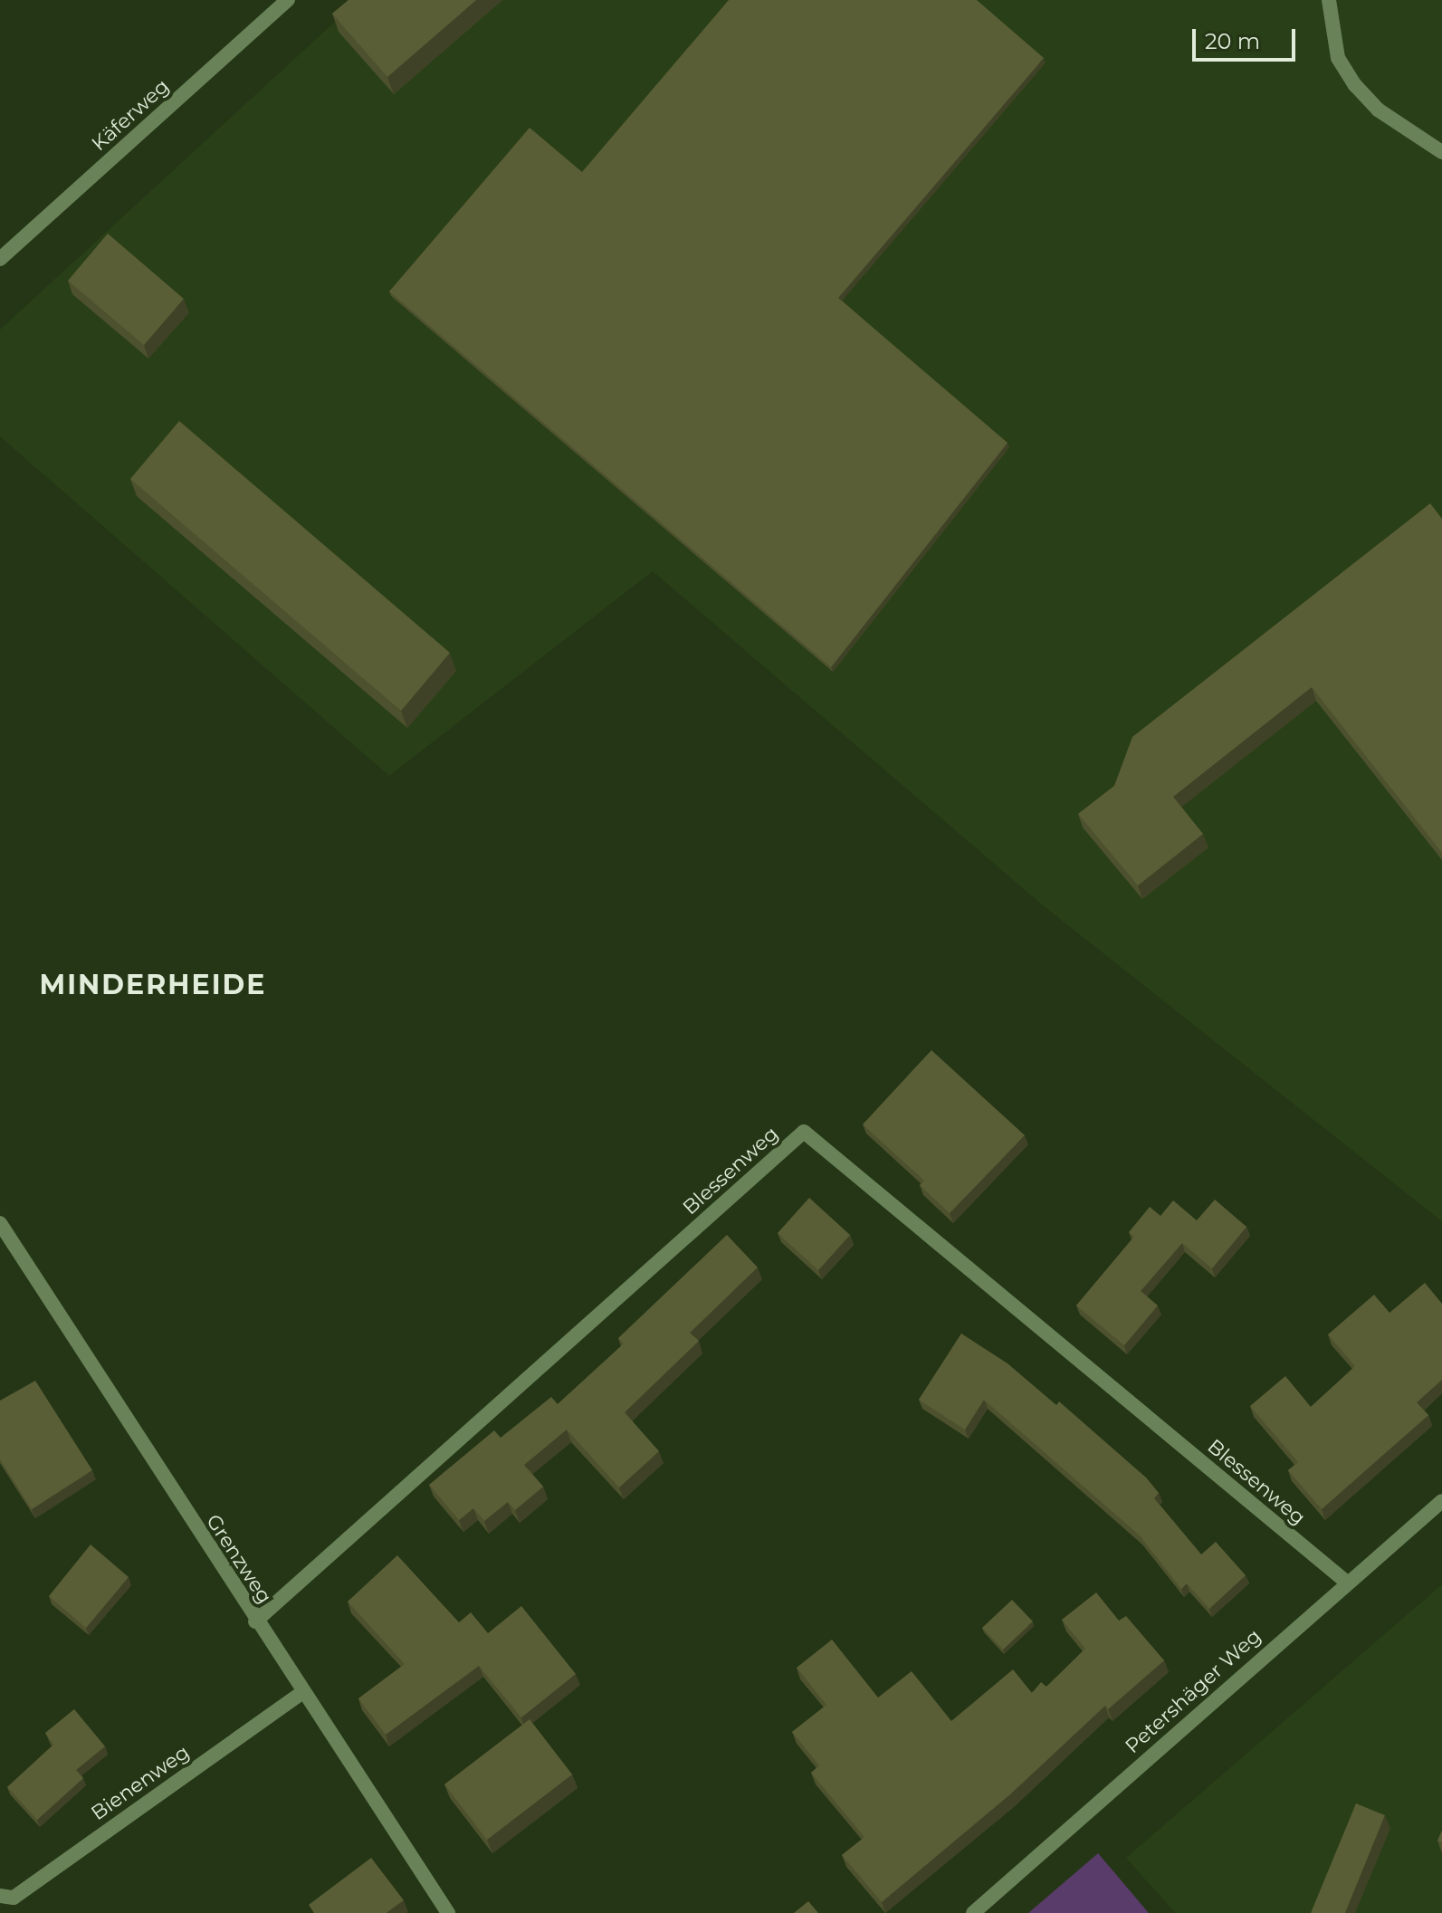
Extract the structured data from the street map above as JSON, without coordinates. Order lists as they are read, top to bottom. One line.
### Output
{"streets":{"street":["Käferweg","Blessenweg","Grenzweg","Petershäger Weg","Bienenweg"]},"crossings":[["Blessenweg","Grenzweg"],["Blessenweg","Petershäger Weg"],["Grenzweg","Bienenweg"]],"districts":["MINDERHEIDE"],"scale_bar":"20 m"}
